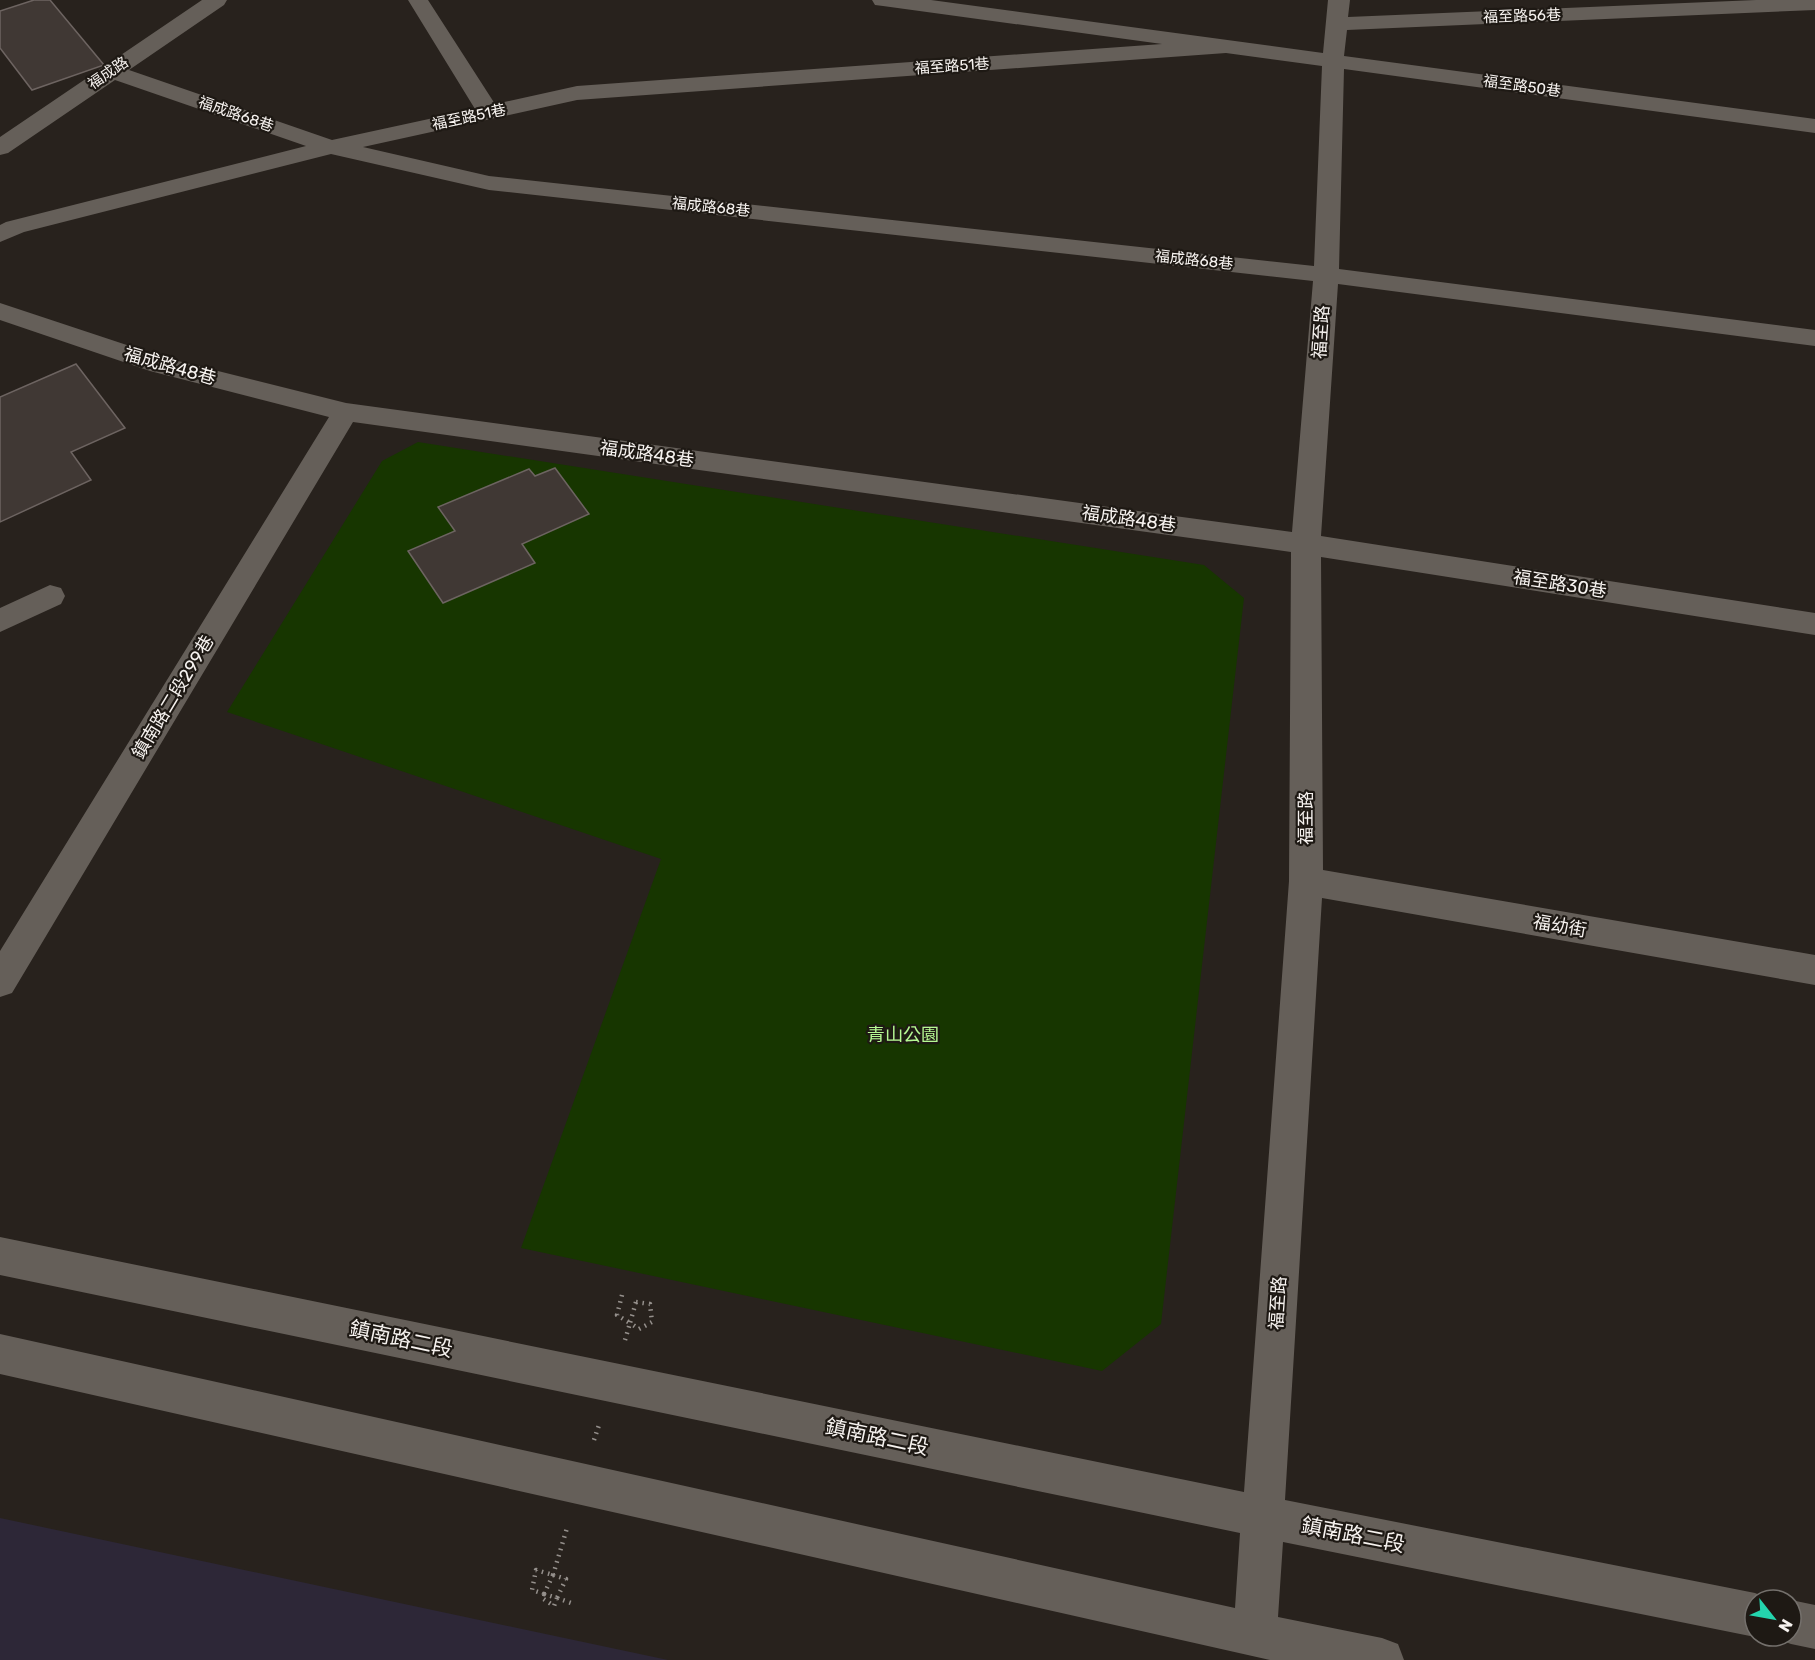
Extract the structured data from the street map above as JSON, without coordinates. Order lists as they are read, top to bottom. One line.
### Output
{"streets":{"street":["福至路56巷","福至路51巷","福成路","福至路50巷","福成路68巷","福至路","福成路48巷","福至路30巷","鎮南路二段299巷","福幼街","鎮南路二段"]},"crossings":[["福至路56巷","福至路"],["福至路51巷","福至路50巷"],["福至路51巷","福成路68巷"],["福成路","福成路68巷"],["福至路50巷","福至路"],["福成路68巷","福至路"],["福至路","福成路48巷"],["福至路","福至路30巷"],["福至路","福幼街"],["福至路","鎮南路二段"],["福成路48巷","福至路30巷"],["福成路48巷","鎮南路二段299巷"]],"parks":["青山公園"],"north":"bottom right"}
